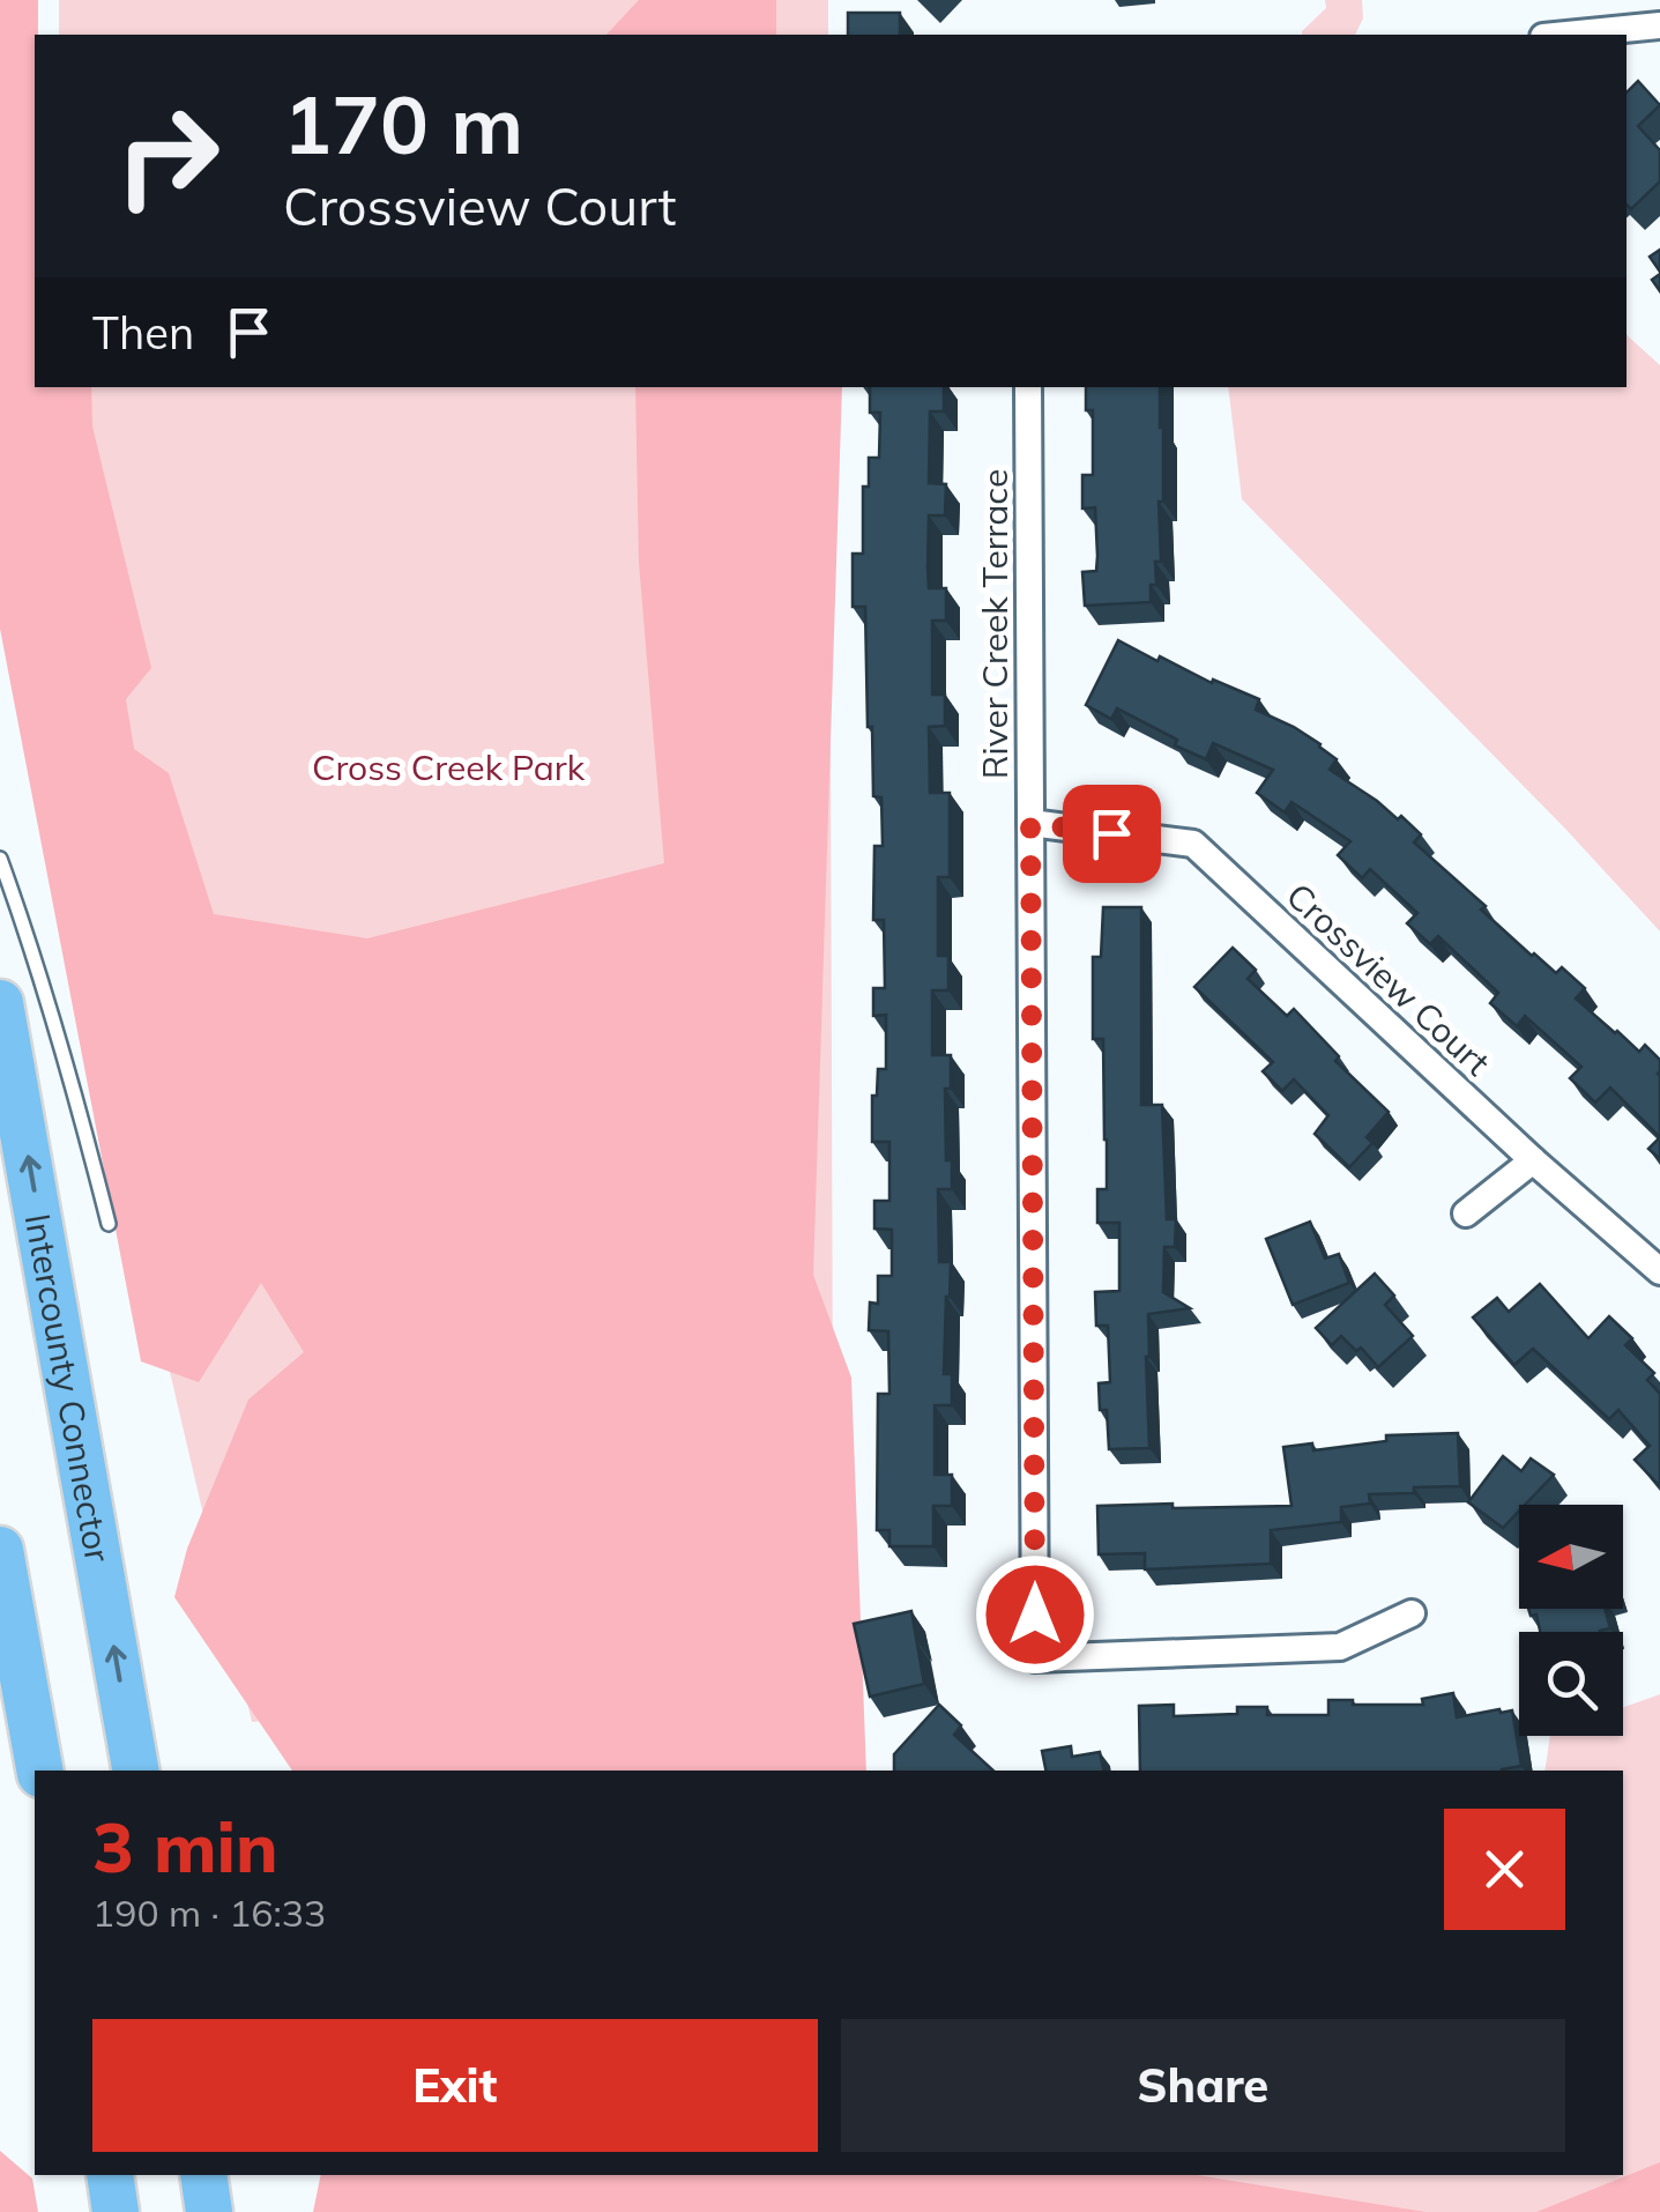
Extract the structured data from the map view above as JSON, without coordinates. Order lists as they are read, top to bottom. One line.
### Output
{"streets":{"highway":["Intercounty Connector"],"street":["River Creek Terrace","Crossview Court"]},"crossings":[["River Creek Terrace","Crossview Court"]],"one_way":["Intercounty Connector"],"parks":["Cross Creek Park"],"north":"left","page":{"turn":["170 m","Crossview Court"],"then":"Then","heading":["3 min","190 m · 16:33"],"buttons":["Exit","Share"]}}
